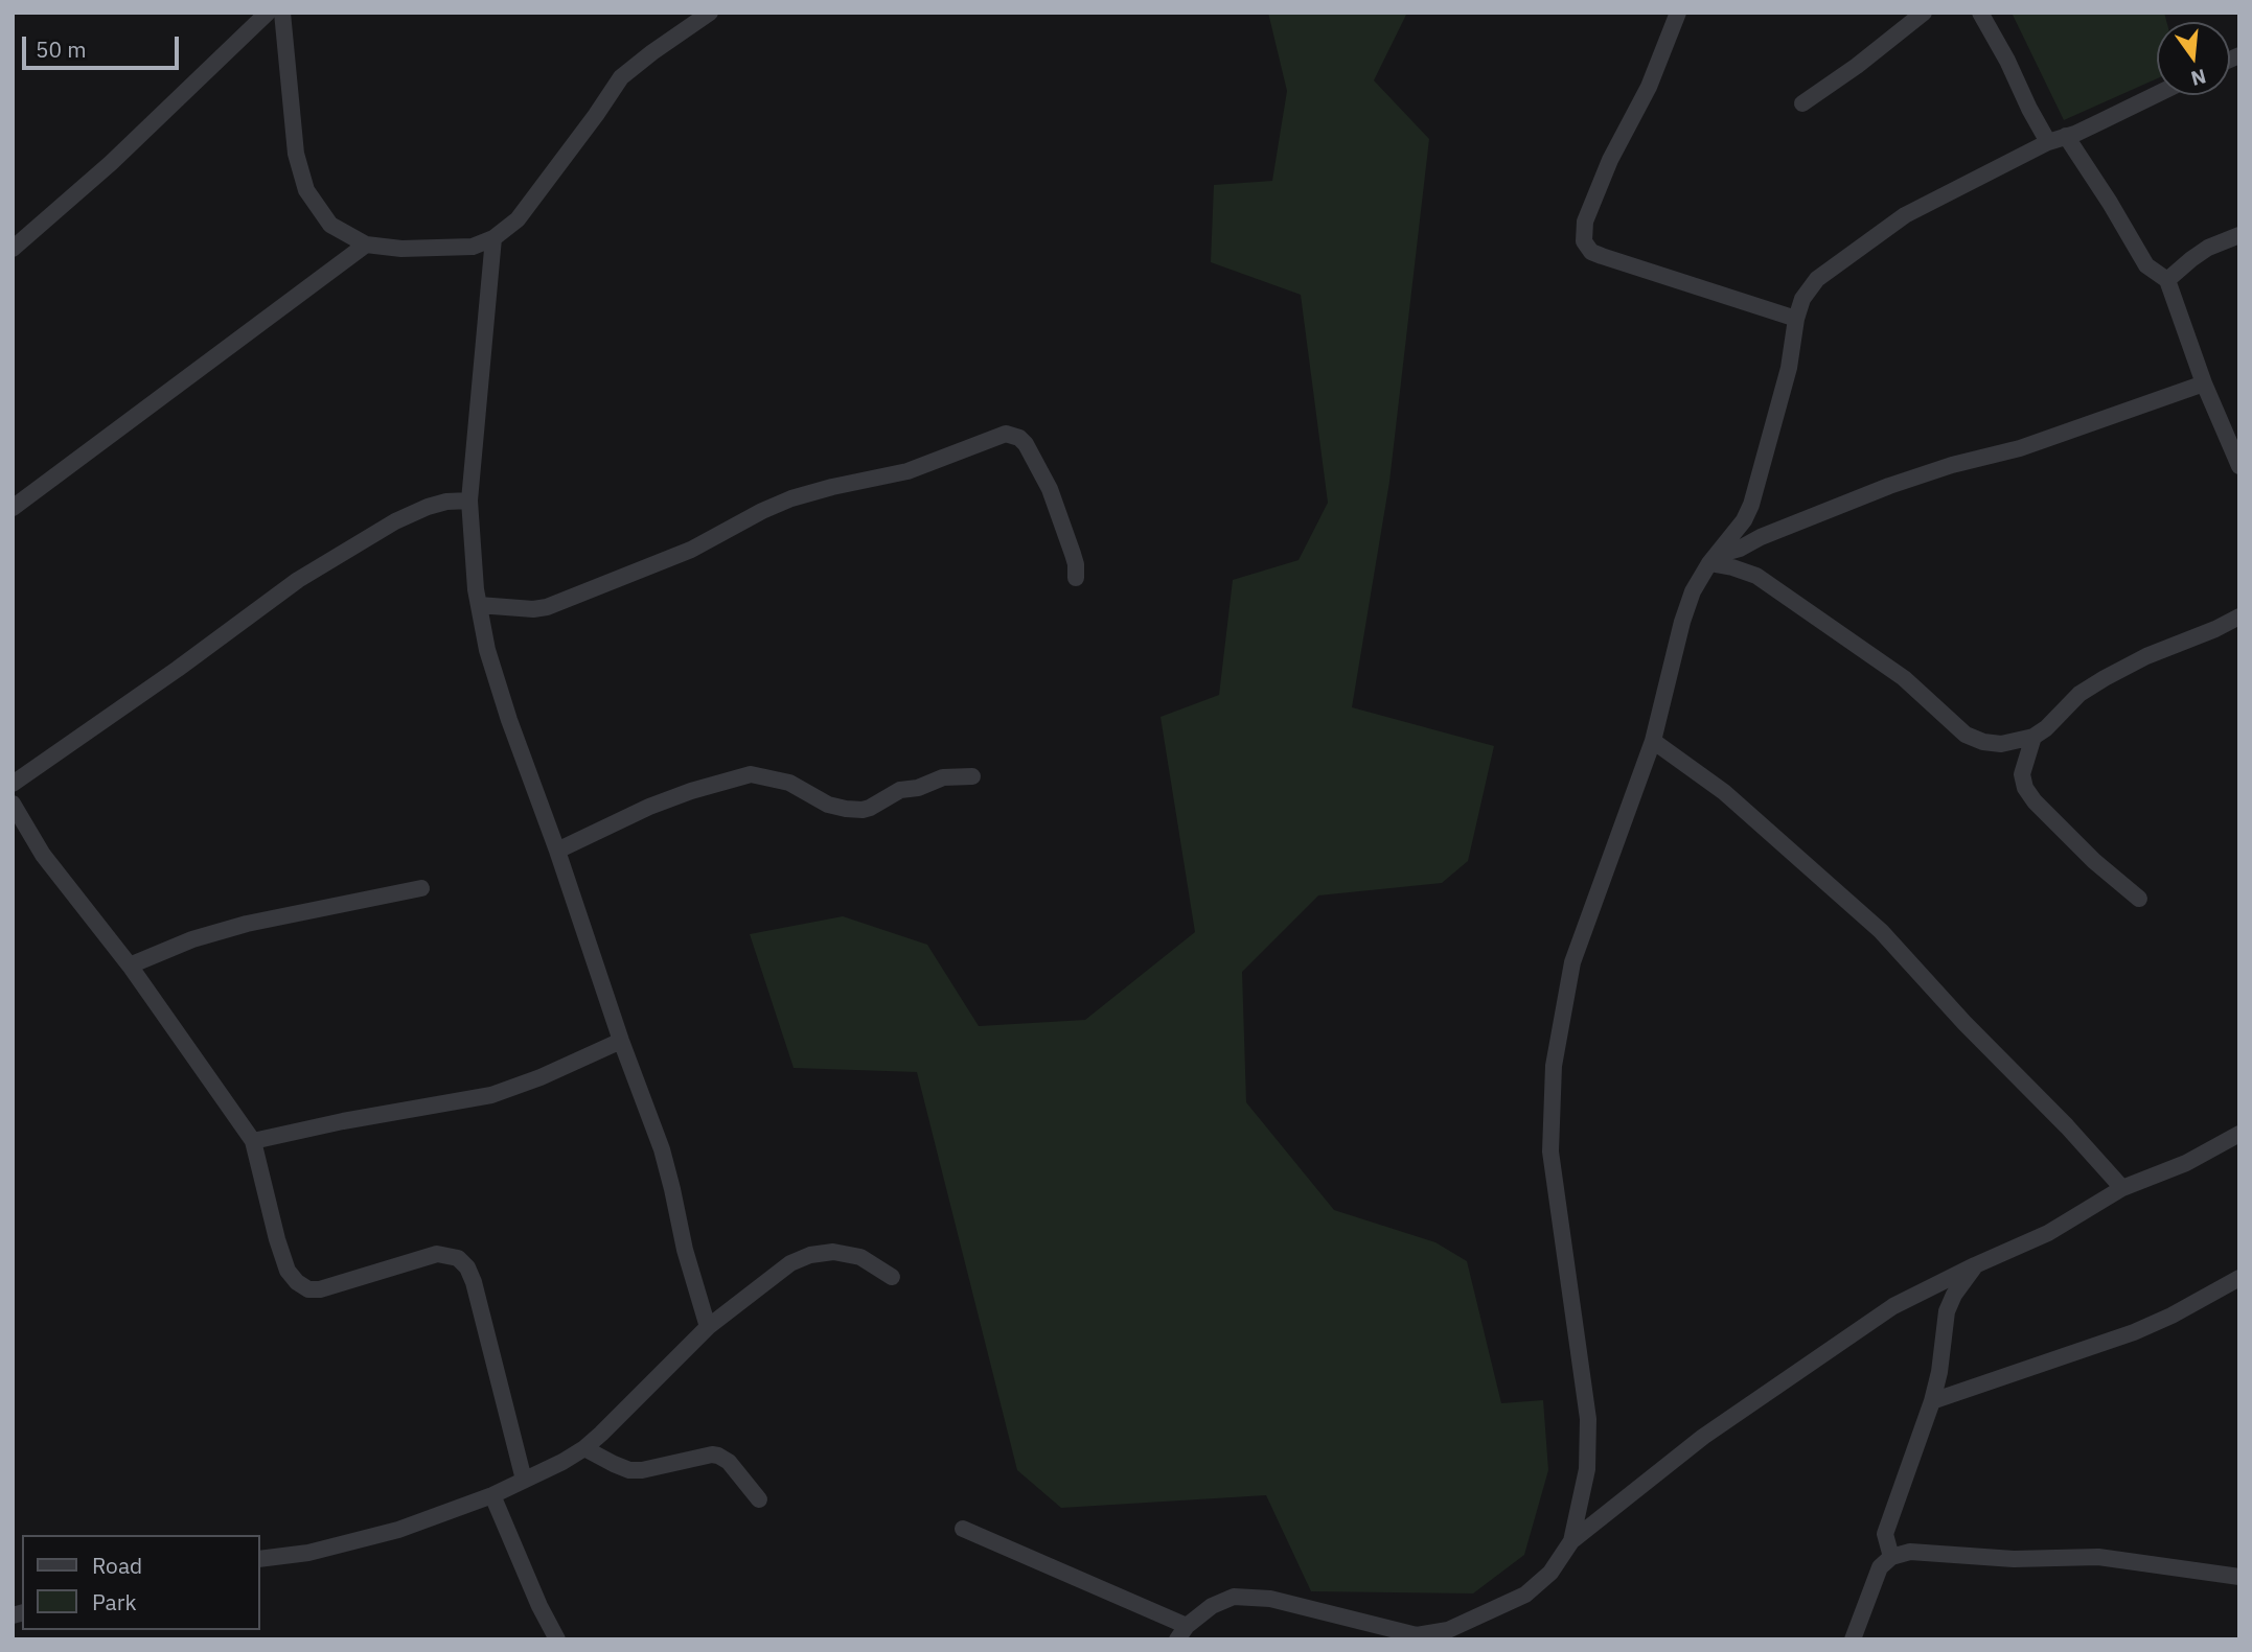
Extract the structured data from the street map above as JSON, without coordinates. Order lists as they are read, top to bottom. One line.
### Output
{"legend":["Road","Park"],"scale_bar":"50 m","north":"bottom"}
